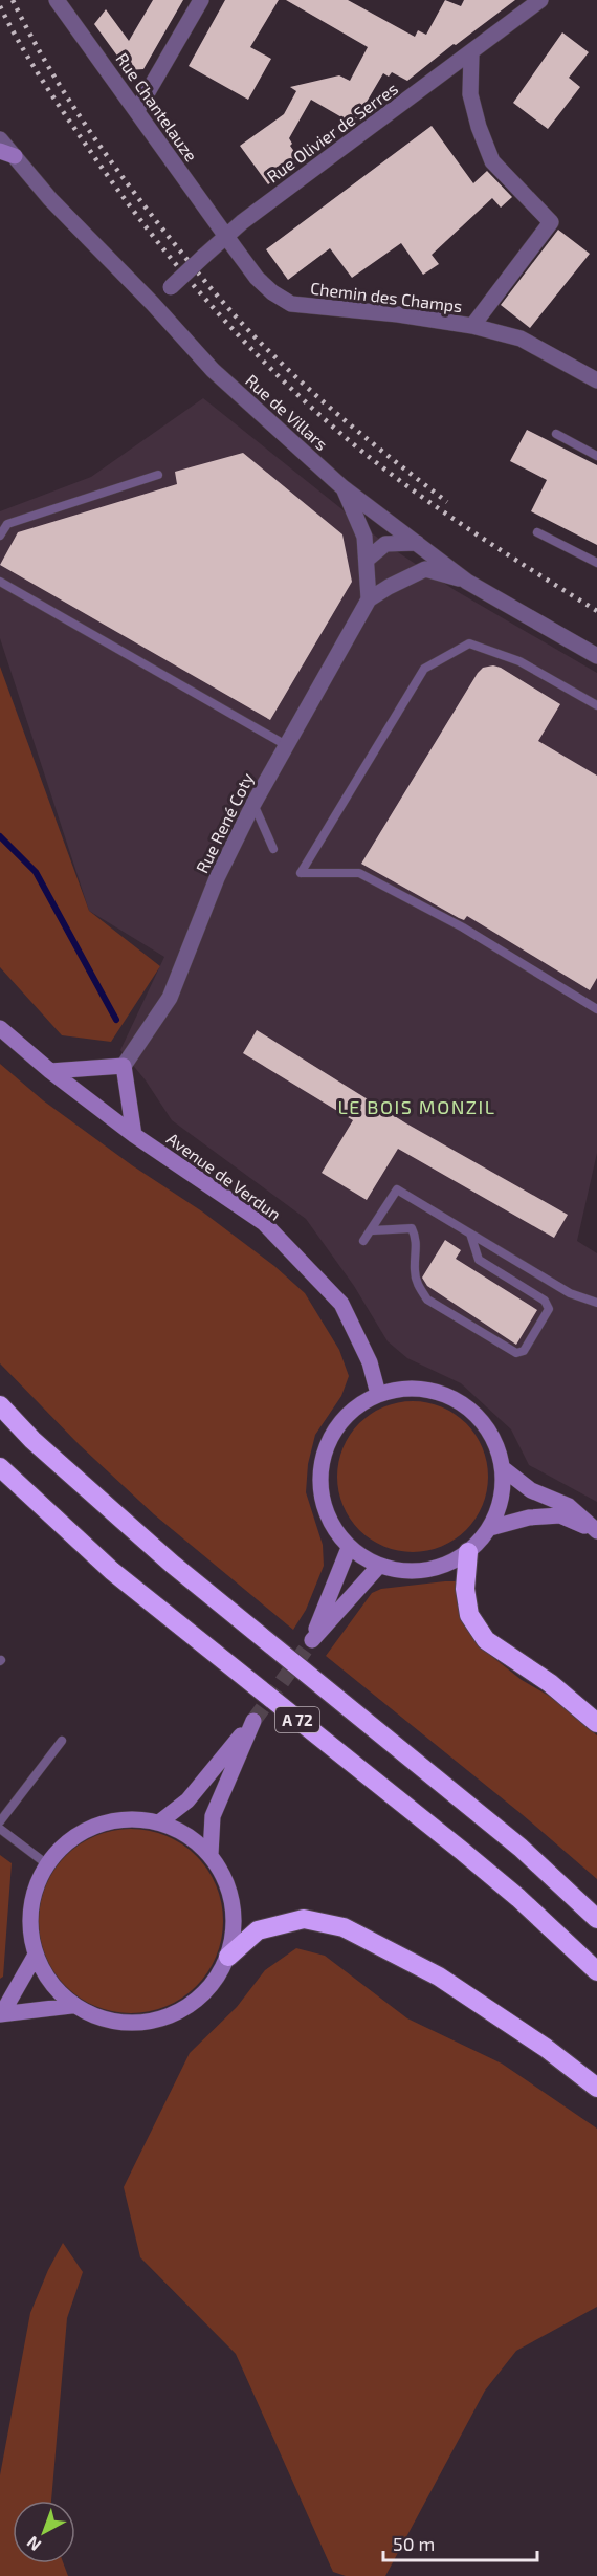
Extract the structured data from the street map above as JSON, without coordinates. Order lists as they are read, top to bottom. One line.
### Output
{"streets":{"highway":["A 72"],"main road":["Avenue de Verdun"],"street":["Rue Chantelauze","Rue Olivier de Serres","Chemin des Champs","Rue de Villars","Rue René Coty"]},"crossings":[["Rue Chantelauze","Rue Olivier de Serres"],["Rue Chantelauze","Chemin des Champs"],["Rue Olivier de Serres","Chemin des Champs"],["Rue Olivier de Serres","Rue de Villars"],["Rue de Villars","Rue René Coty"]],"districts":["LE BOIS MONZIL"],"scale_bar":"50 m","north":"bottom left"}
